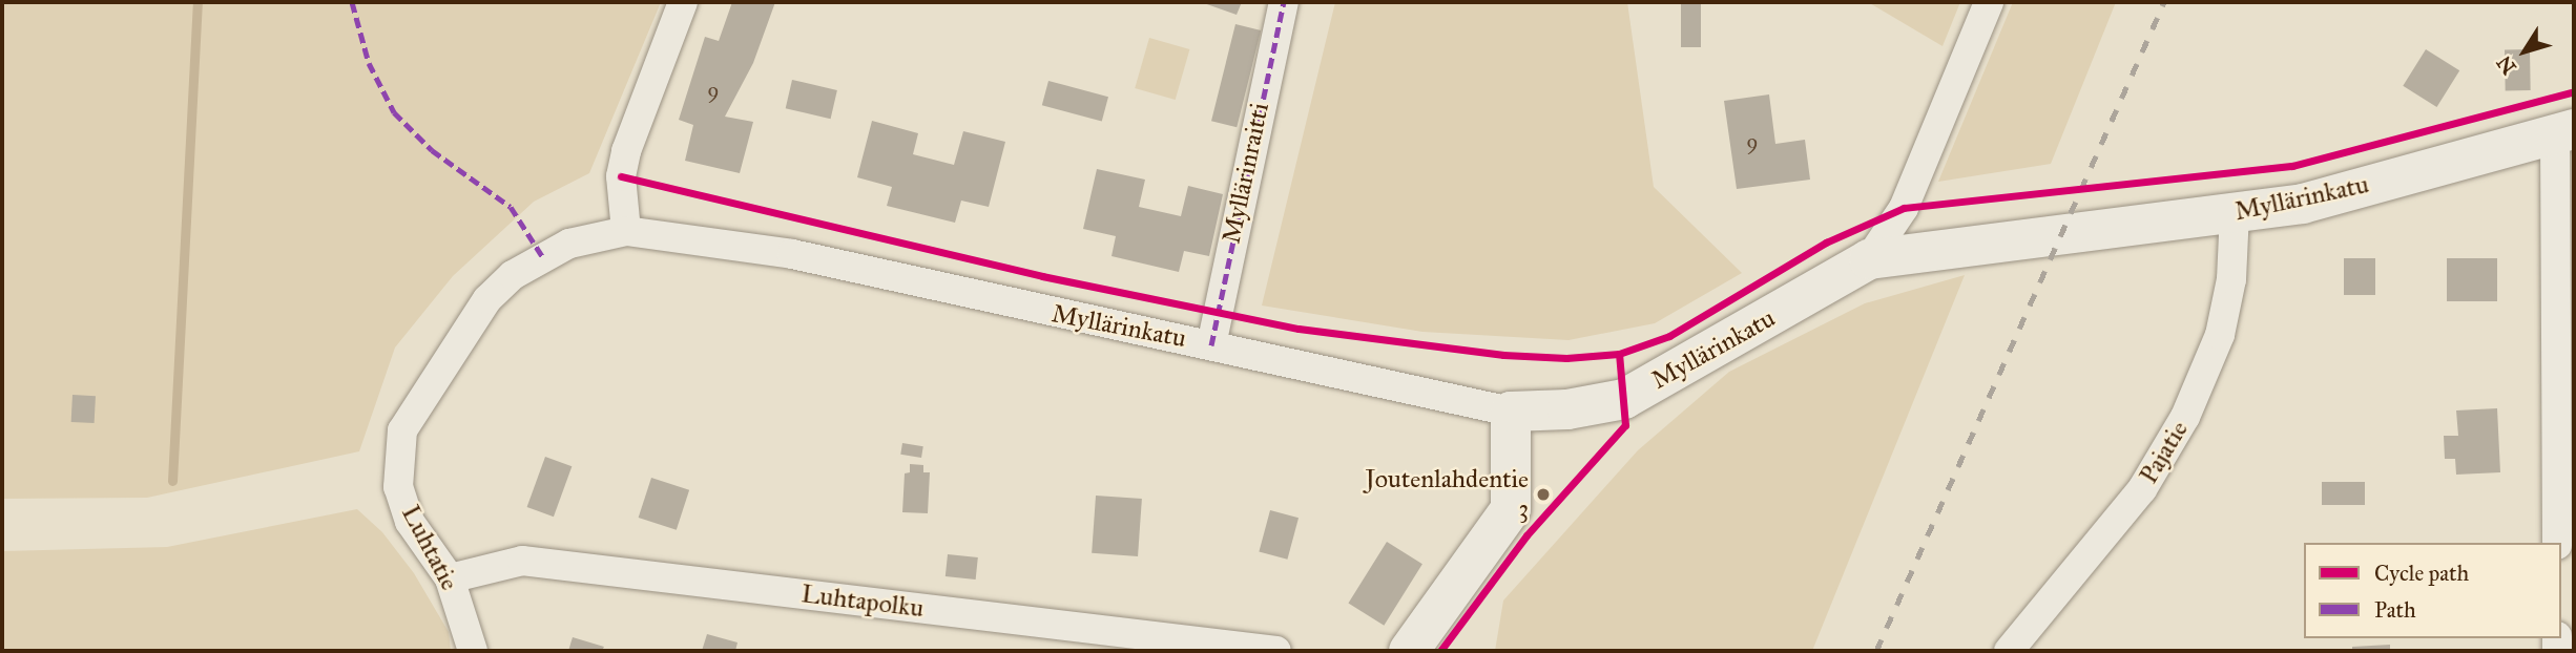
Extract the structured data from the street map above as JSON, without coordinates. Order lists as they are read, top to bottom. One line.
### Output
{"streets":{"street":["Myllärinraitti","Myllärinkatu","Pajatie","Luhtatie","Luhtapolku"]},"crossings":[["Myllärinraitti","Myllärinkatu"],["Myllärinkatu","Pajatie"],["Myllärinkatu","Luhtatie"],["Luhtatie","Luhtapolku"]],"places":["Joutenlahdentie 3"],"house_numbers":["9","9"],"legend":["Cycle path","Path"],"north":"bottom left"}
